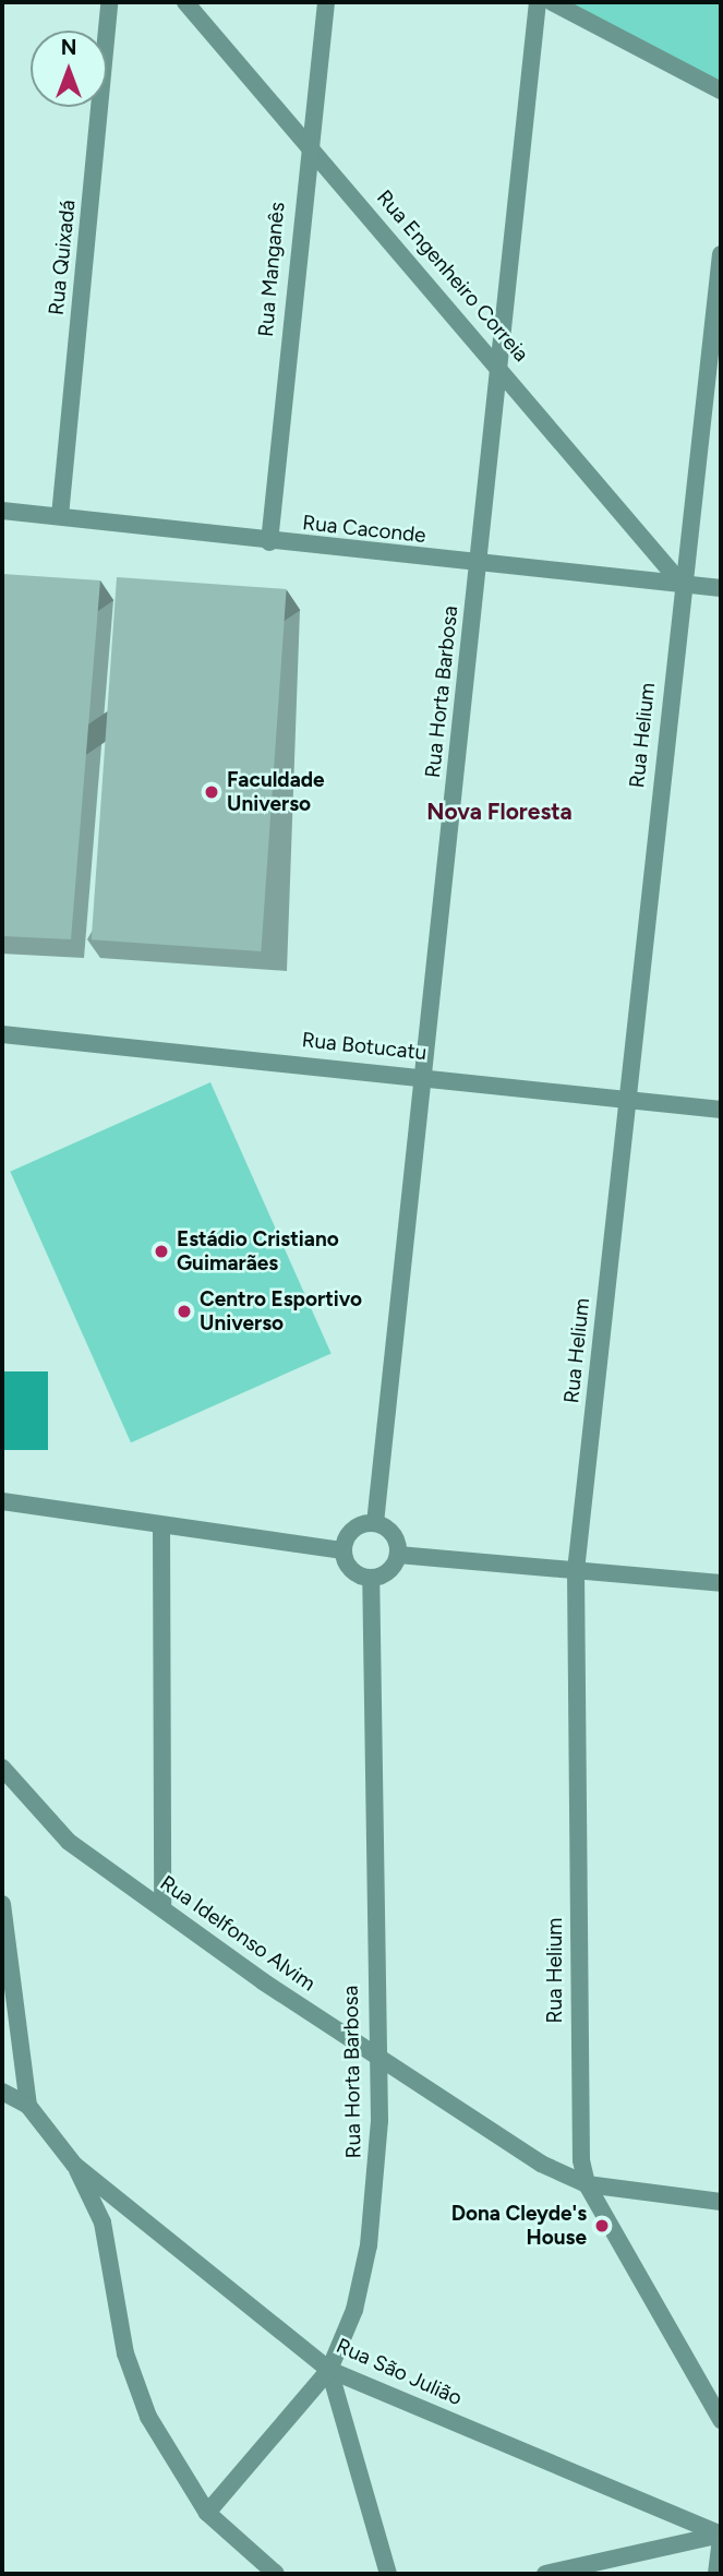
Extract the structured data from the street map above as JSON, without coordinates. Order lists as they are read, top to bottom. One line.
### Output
{"streets":{"street":["Rua Quixadá","Rua Manganês","Rua Engenheiro Correia","Rua Caconde","Rua Horta Barbosa","Rua Helium","Rua Botucatu","Rua Idelfonso Alvim","Rua São Julião"]},"crossings":[["Rua Quixadá","Rua Caconde"],["Rua Manganês","Rua Engenheiro Correia"],["Rua Manganês","Rua Caconde"],["Rua Engenheiro Correia","Rua Caconde"],["Rua Engenheiro Correia","Rua Horta Barbosa"],["Rua Engenheiro Correia","Rua Helium"],["Rua Caconde","Rua Horta Barbosa"],["Rua Caconde","Rua Helium"],["Rua Horta Barbosa","Rua Botucatu"],["Rua Horta Barbosa","Rua Idelfonso Alvim"],["Rua Horta Barbosa","Rua São Julião"],["Rua Helium","Rua Botucatu"],["Rua Helium","Rua Idelfonso Alvim"]],"districts":["Nova Floresta"],"places":["Faculdade Universo","Estádio Cristiano Guimarães","Centro Esportivo Universo","Dona Cleyde's House"],"north":"top"}
